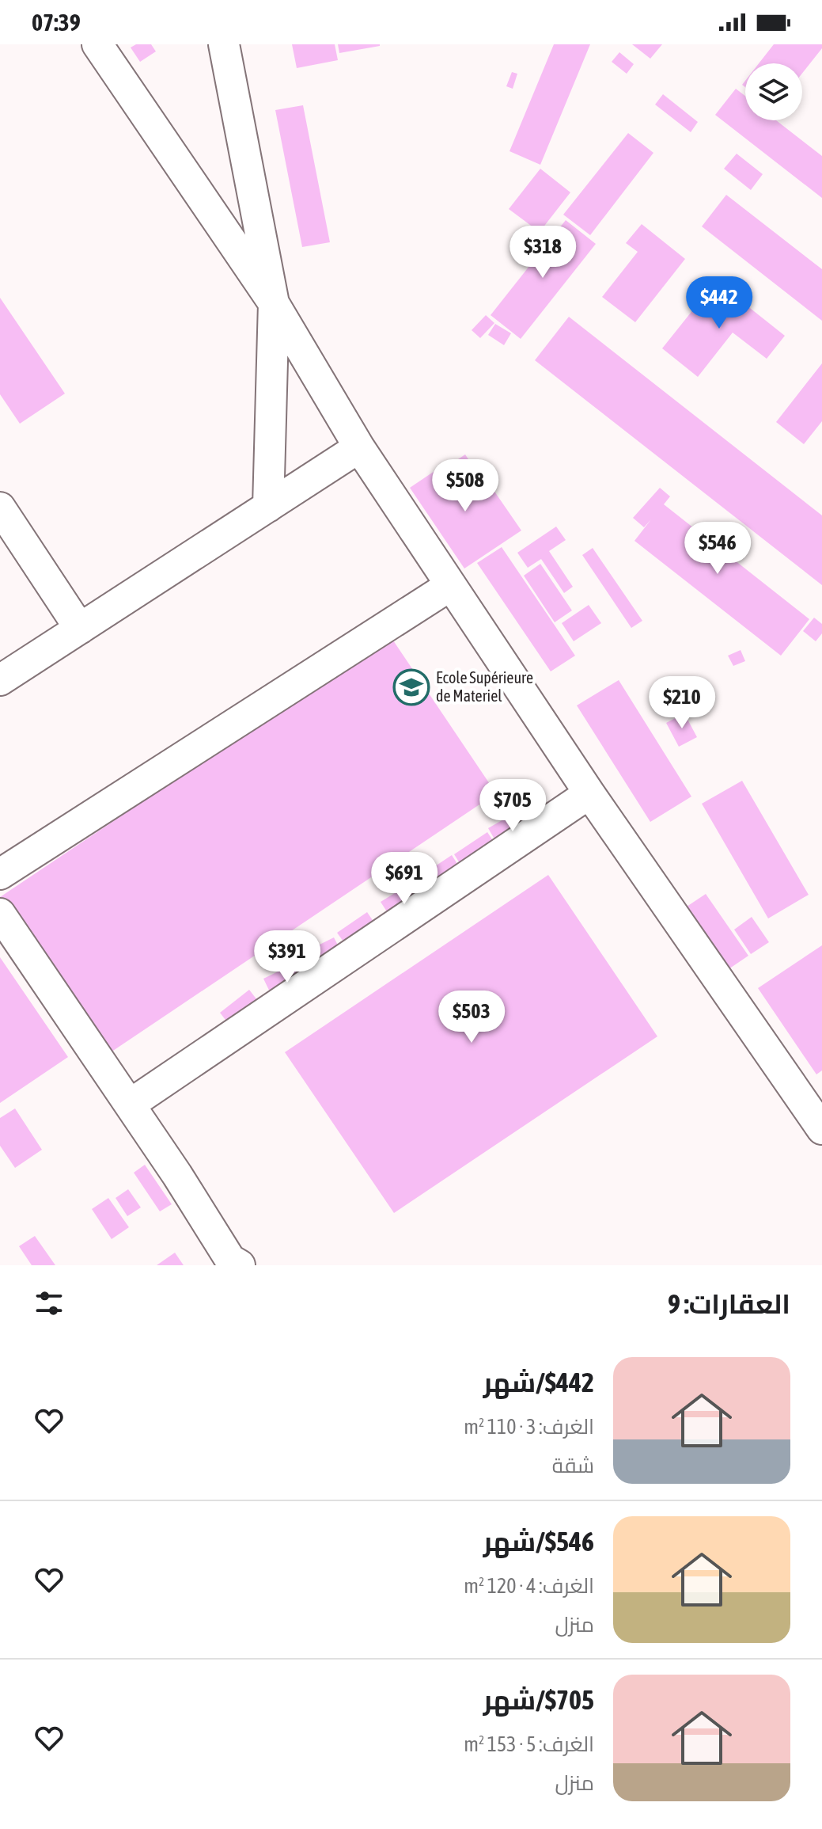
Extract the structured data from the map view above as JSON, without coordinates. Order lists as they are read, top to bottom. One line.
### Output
{"places":{"school or university":["Ecole Supérieure de Materiel"]},"page":{"status":"07:39","price":["$318","$442","$508","$546","$210","$705","$691","$391","$503"],"heading":"العقارات: 9","list":[{"name":"$442/شهر","note":"الغرف: 3 · 110 m² · شقة"},{"name":"$546/شهر","note":"الغرف: 4 · 120 m² · منزل"},{"name":"$705/شهر","note":"الغرف: 5 · 153 m² · منزل"}]}}
